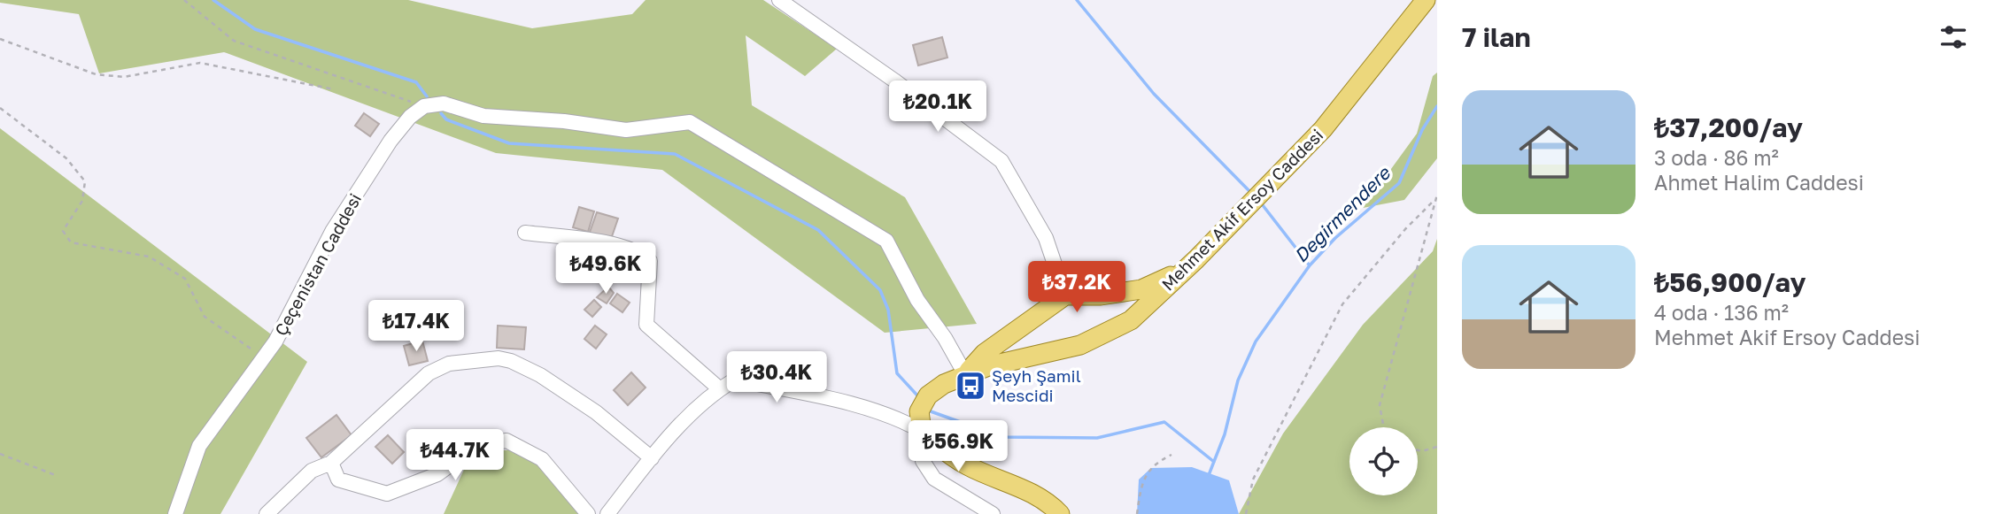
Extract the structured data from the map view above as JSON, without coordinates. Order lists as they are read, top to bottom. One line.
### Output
{"streets":{"main road":["Mehmet Akif Ersoy Caddesi"],"street":["Çeçenistan Caddesi"]},"water":["Değirmendere"],"places":{"bus stop":["Şeyh Şamil Mescidi"]},"page":{"heading":"7 ilan","list":[{"name":"₺37,200/ay","note":"3 oda · 86 m² · Ahmet Halim Caddesi"},{"name":"₺56,900/ay","note":"4 oda · 136 m² · Mehmet Akif Ersoy Caddesi"}],"price":["₺20.1K","₺49.6K","₺37.2K","₺17.4K","₺30.4K","₺56.9K","₺44.7K"]}}
